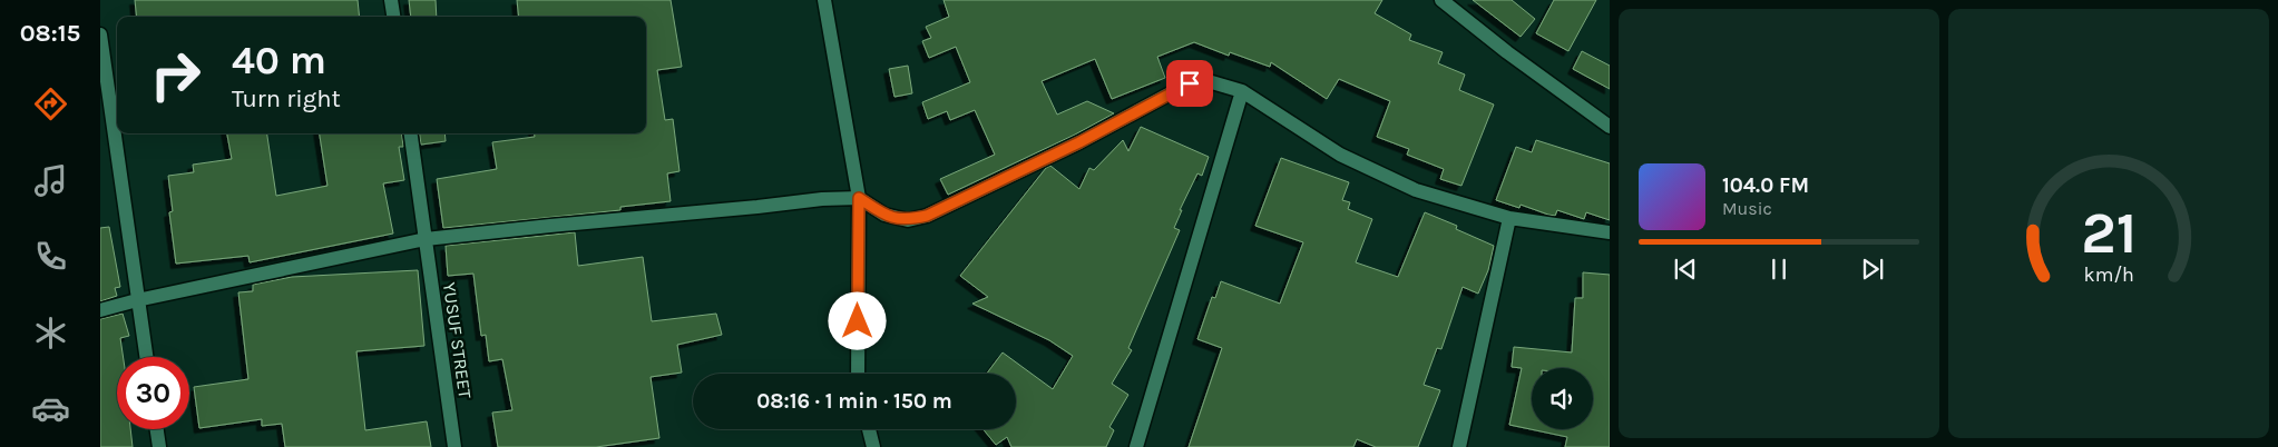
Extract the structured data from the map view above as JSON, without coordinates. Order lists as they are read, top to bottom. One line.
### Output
{"streets":{"street":["YUSUF STREET"]},"page":{"tabs":"08:15","turn":["40 m","Turn right"],"song":["104.0 FM","Music"],"limit":"30","trip":"08:16 · 1 min · 150 m","gauge":["21","km/h"]}}
